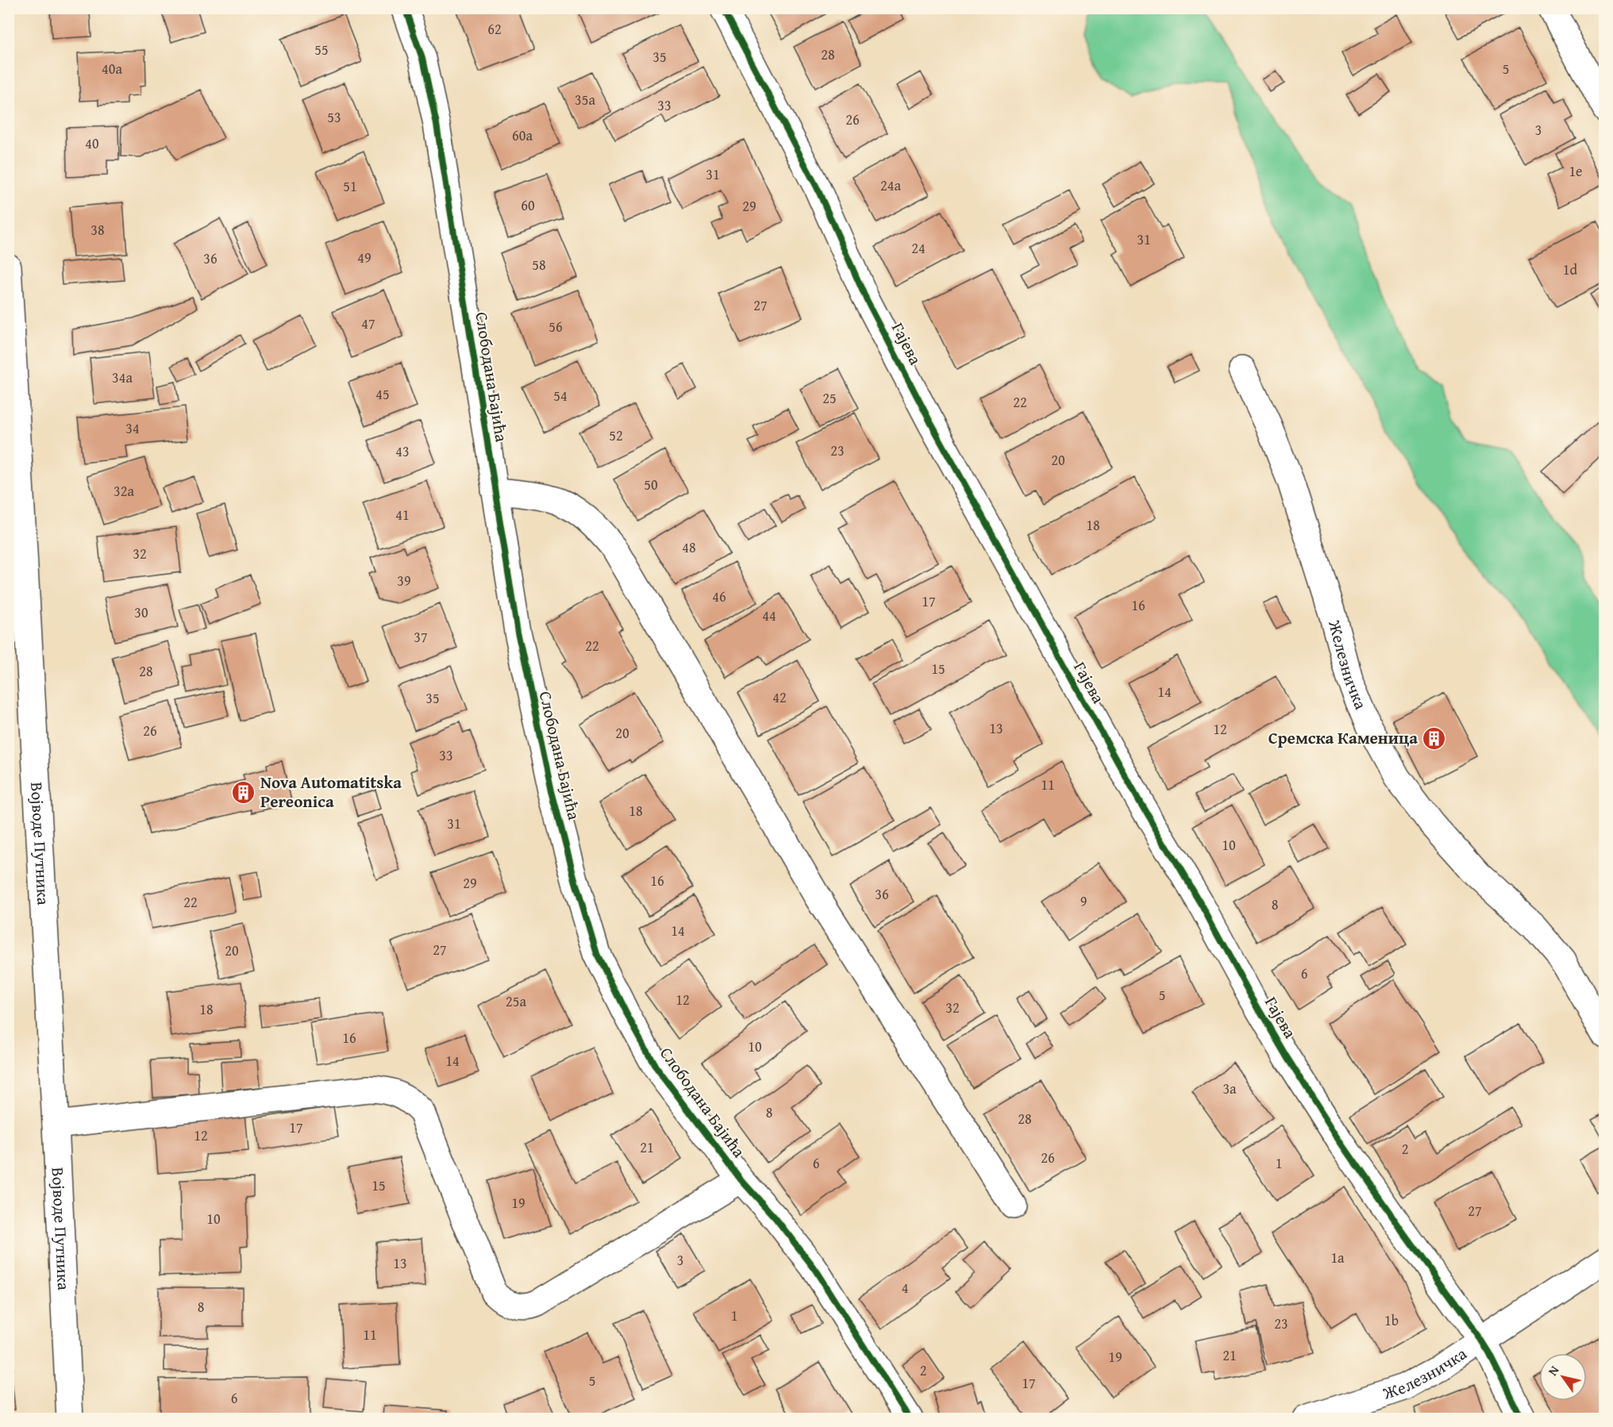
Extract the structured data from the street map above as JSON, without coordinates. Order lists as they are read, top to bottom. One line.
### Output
{"streets":{"street":["Гајева","Слободана Бајића","Железничка","Војводе Путника"]},"crossings":[["Гајева","Железничка"]],"places":{"building":["Сремска Каменица","Nova Automatitska Pereonica"]},"house_numbers":["62","55","28","35","40a","5","35a","33","53","26","3","60a","40","1e","31","24a","51","60","29","38","31","24","49","36","58","1d","27","47","56","34a","45","54","25","22","34","52","23","43","20","50","32a","41","18","48","32","39","46","17","16","30","44","37","22","15","28","14","42","35","13","12","26","20","33","11","18","31","10","16","29","36","9","22","8","14","27","20","6","5","12","25a","32","18","16","10","14","3a","8","28","17","12","21","2","26","6","1","15","19","27","10","1a","3","13","4","8","1","1b","23","11","21","19","2","5","17","6"],"north":"top left"}
